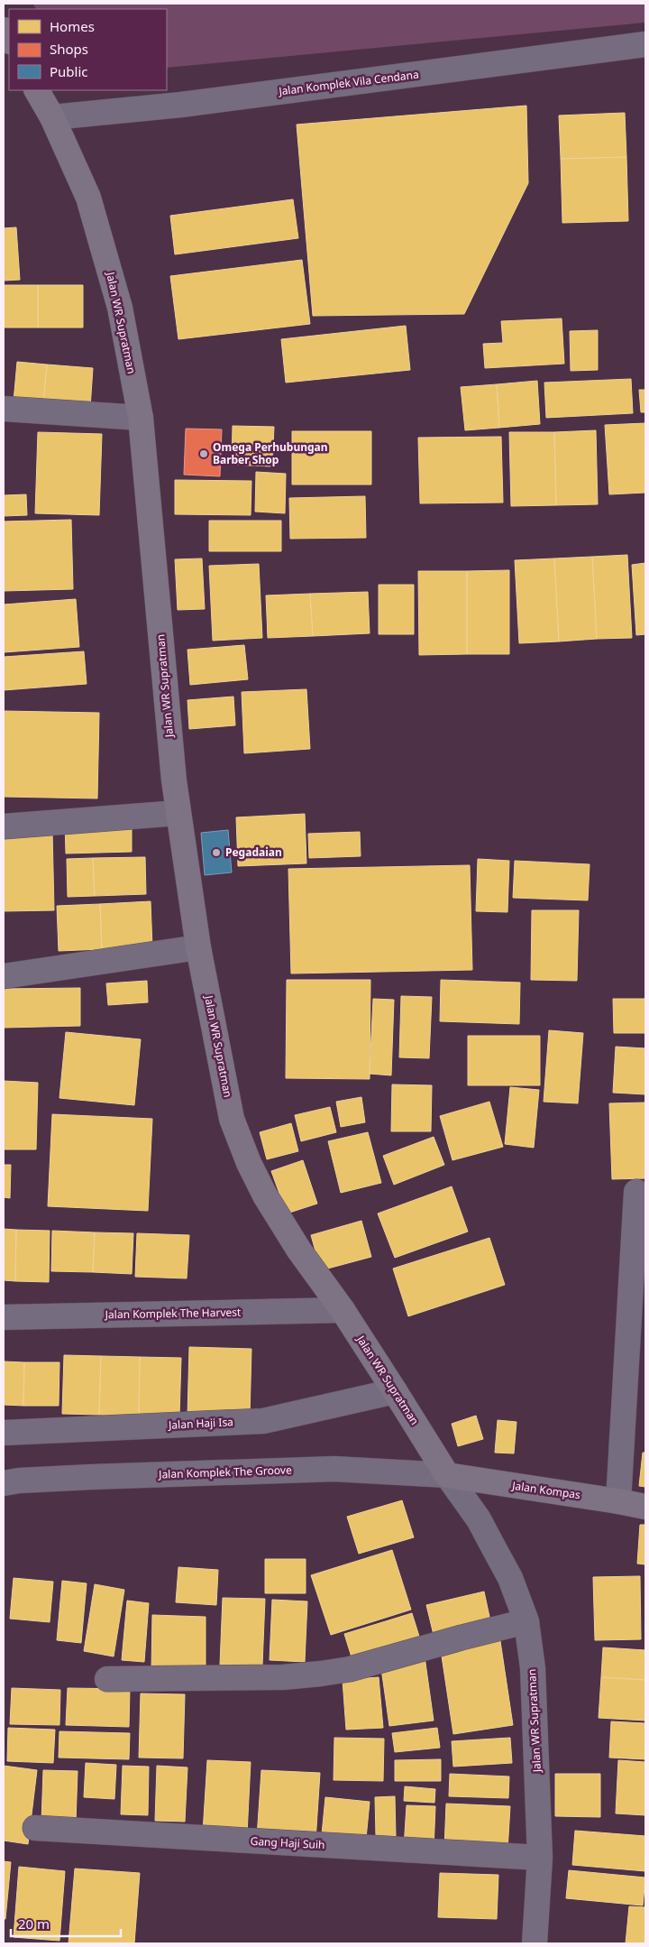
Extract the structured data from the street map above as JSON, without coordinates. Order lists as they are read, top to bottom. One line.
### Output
{"streets":{"main road":["Jalan WR Supratman","Jalan Kompas"],"street":["Jalan Komplek Vila Cendana","Jalan Komplek The Harvest","Jalan Haji Isa","Jalan Komplek The Groove","Gang Haji Suih"]},"crossings":[["Jalan Komplek Vila Cendana","Jalan WR Supratman"],["Jalan WR Supratman","Jalan Komplek The Harvest"],["Jalan WR Supratman","Jalan Haji Isa"],["Jalan WR Supratman","Jalan Komplek The Groove"],["Jalan WR Supratman","Jalan Kompas"],["Jalan WR Supratman","Gang Haji Suih"],["Jalan Komplek The Groove","Jalan Kompas"]],"places":["Omega Perhubungan Barber Shop","Pegadaian"],"legend":["Homes","Shops","Public"],"scale_bar":"20 m"}
